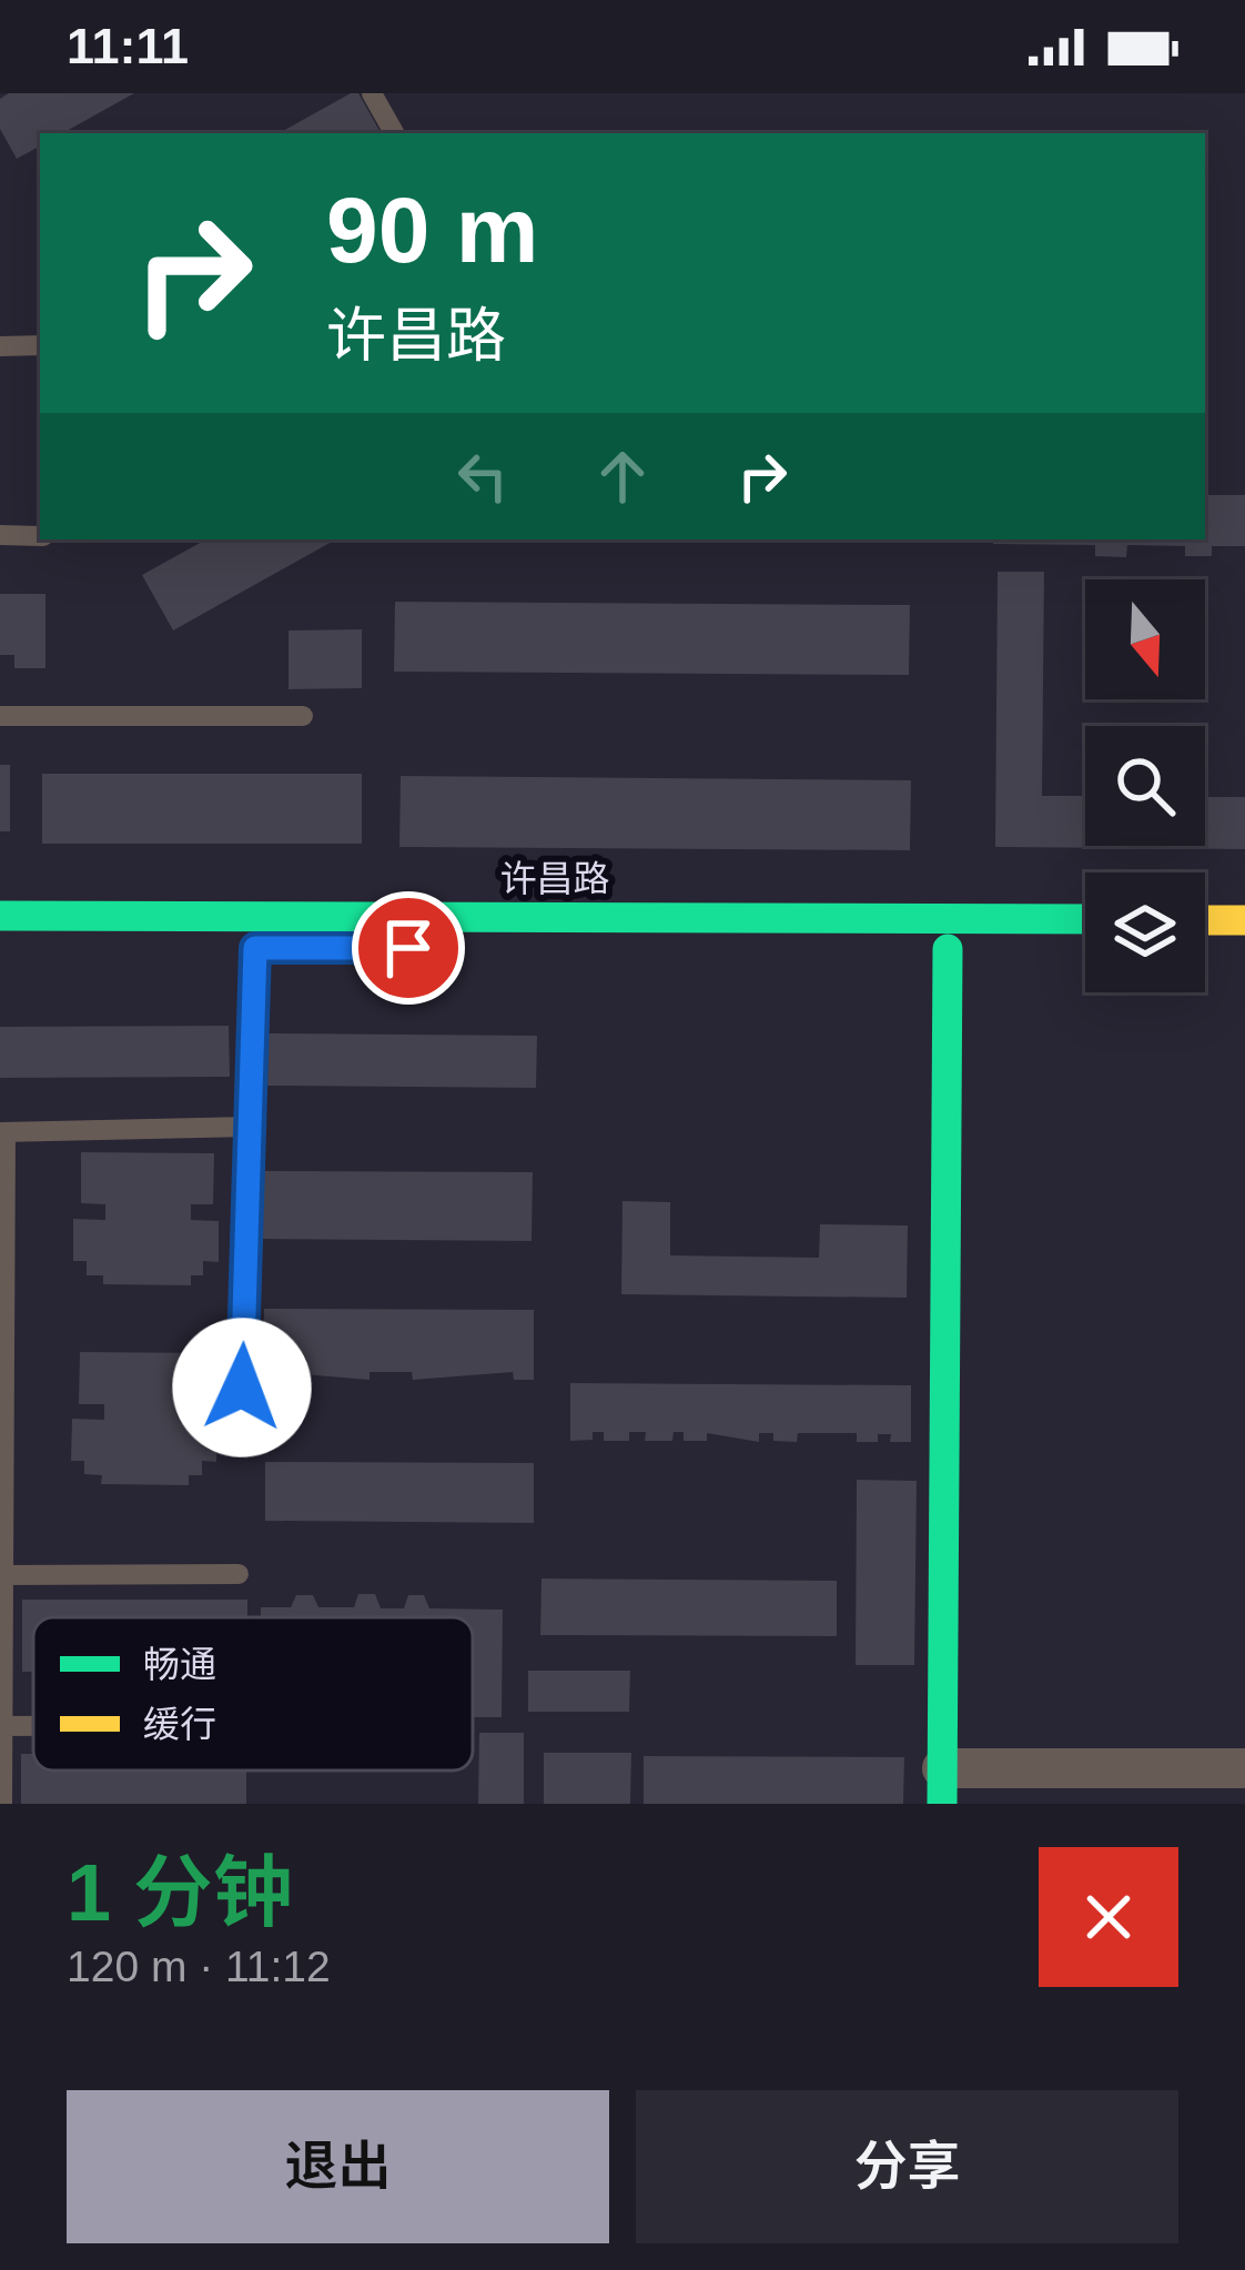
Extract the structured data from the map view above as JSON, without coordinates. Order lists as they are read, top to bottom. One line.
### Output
{"streets":{"street":["许昌路"]},"legend":["畅通","缓行"],"north":"bottom","page":{"status":"11:11","turn":["90 m","许昌路"],"heading":["1 分钟","120 m · 11:12"],"buttons":["退出","分享"]}}
